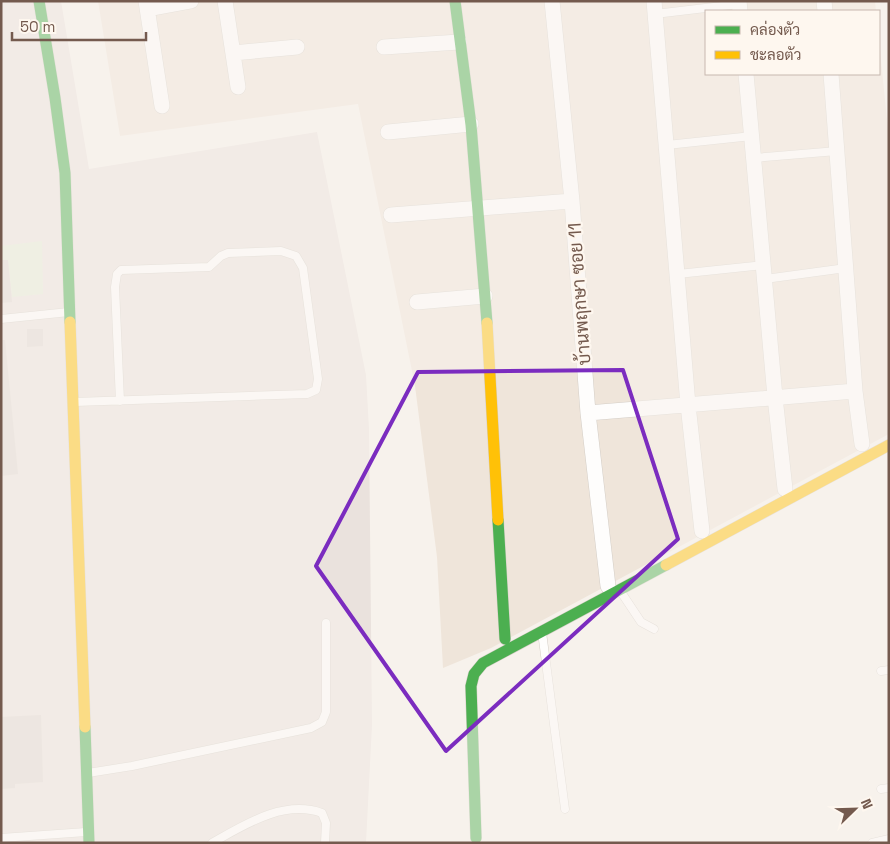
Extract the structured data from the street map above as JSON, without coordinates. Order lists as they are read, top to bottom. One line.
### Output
{"streets":{"street":["บ้านพฤกษา ซอย 11"]},"legend":["คล่องตัว","ชะลอตัว"],"scale_bar":"50 m","north":"top right"}
